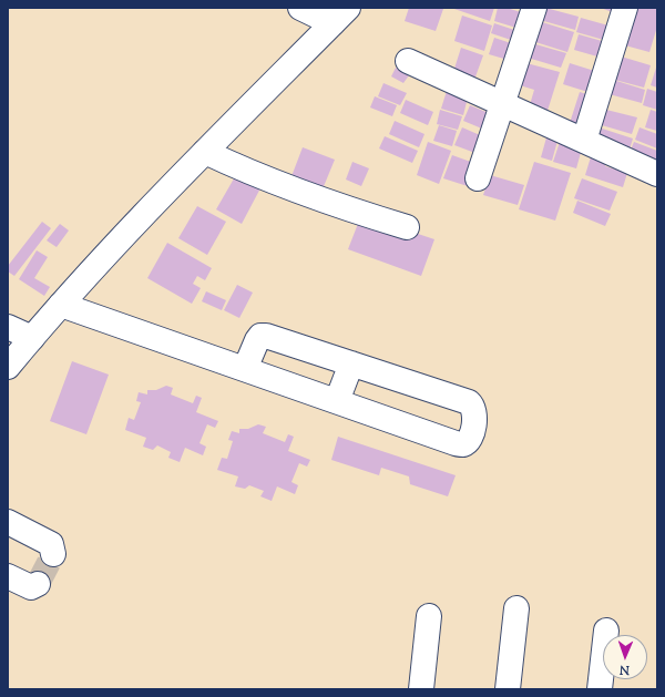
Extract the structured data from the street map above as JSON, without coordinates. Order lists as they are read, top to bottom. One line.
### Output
{"north":"bottom"}
